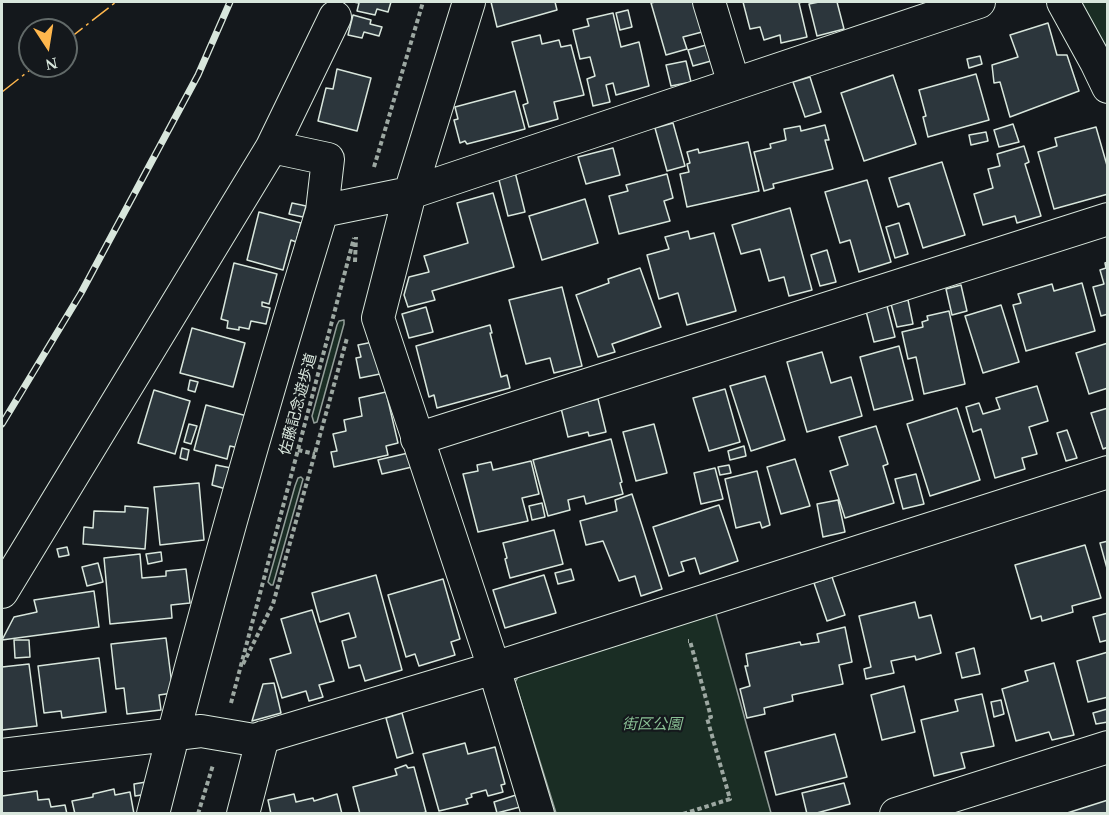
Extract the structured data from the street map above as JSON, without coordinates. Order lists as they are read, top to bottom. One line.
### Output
{"streets":{"path":["佐藤記念遊歩道"]},"parks":["街区公園"],"north":"bottom"}
